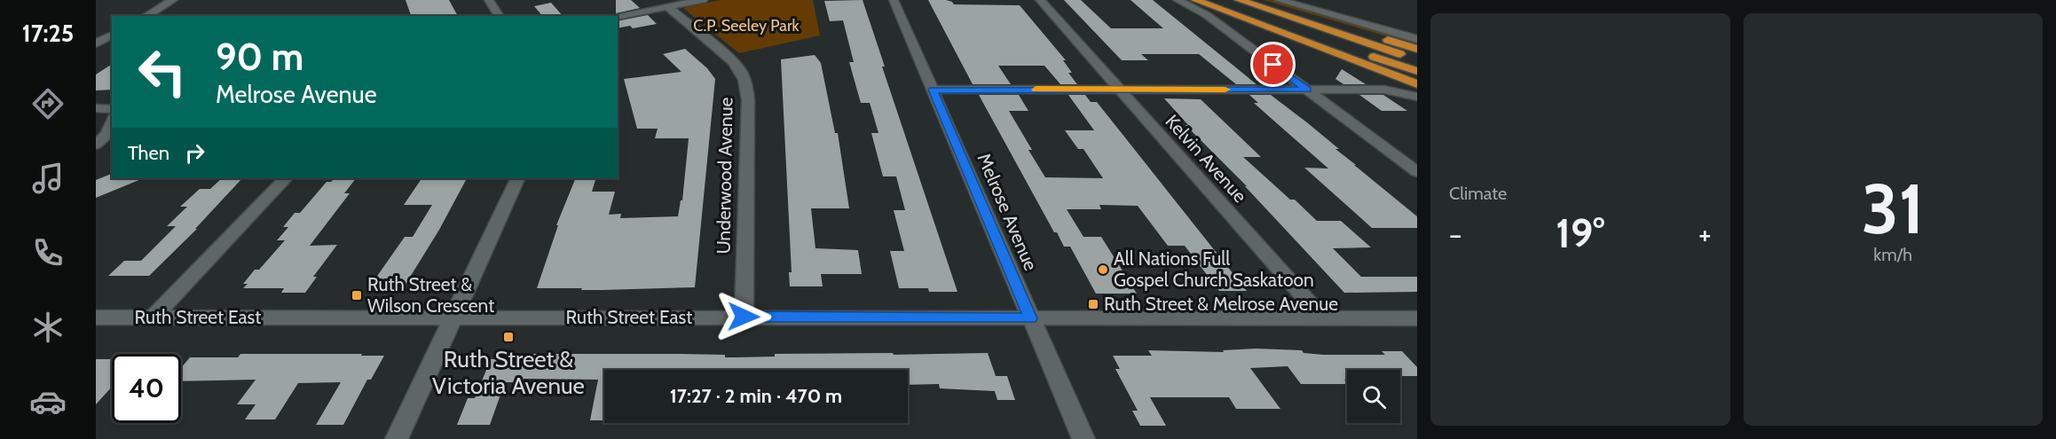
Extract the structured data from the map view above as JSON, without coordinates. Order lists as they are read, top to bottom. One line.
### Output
{"streets":{"street":["Kelvin Avenue","Underwood Avenue","Melrose Avenue","Ruth Street East"]},"crossings":[["Kelvin Avenue","Ruth Street East"],["Underwood Avenue","Ruth Street East"],["Melrose Avenue","Ruth Street East"]],"parks":["C.P. Seeley Park"],"places":{"other":["All Nations Full Gospel Church Saskatoon"],"transit":["Ruth Street & Wilson Crescent","Ruth Street & Melrose Avenue","Ruth Street & Victoria Avenue"]},"page":{"tabs":"17:25","tile":["Climate",["31","km/h"]],"turn":["90 m","Melrose Avenue"],"then":"Then","heat":["−","19°","+"],"limit":"40","trip":"17:27 · 2 min · 470 m"}}
